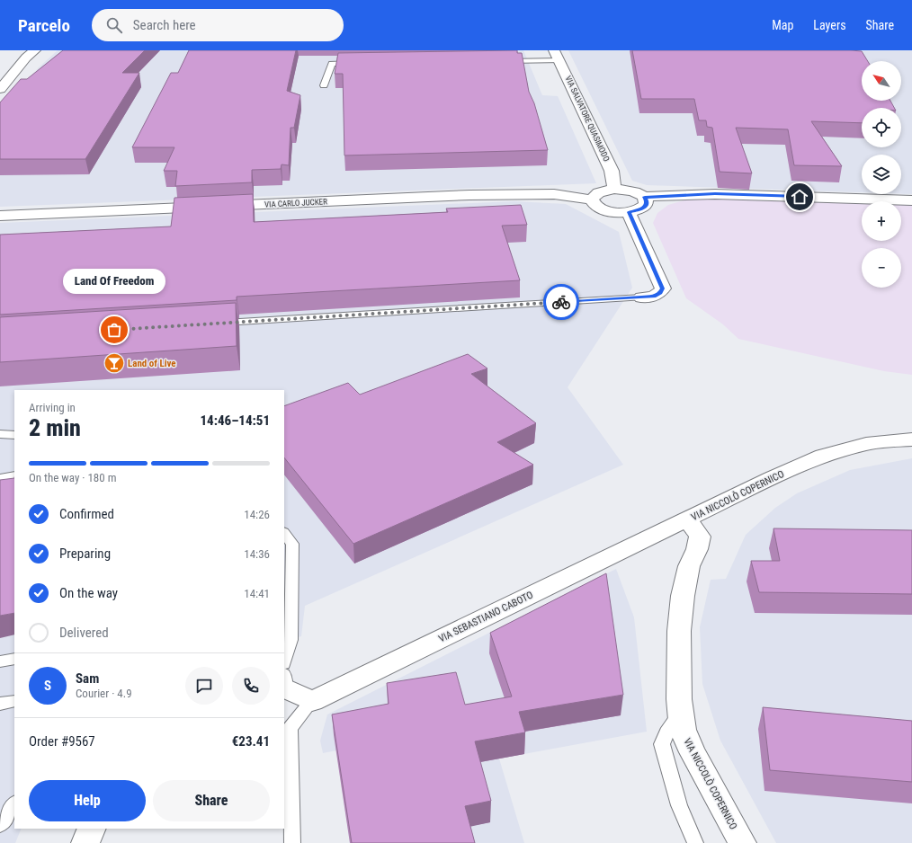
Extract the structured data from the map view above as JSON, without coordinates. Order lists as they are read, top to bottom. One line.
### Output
{"streets":{"street":["VIA SALVATORE QUASIMODO","VIA CARLO JUCKER","VIA NICCOLÒ COPERNICO","VIA SEBASTIANO CABOTO"]},"crossings":[["VIA NICCOLÒ COPERNICO","VIA SEBASTIANO CABOTO"]],"places":{"other":["Land Of Freedom"],"bar":["Land of Live"]},"north":"top left","page":{"header":"Parcelo","search":"Search here","nav":["Map","Layers","Share"],"map_buttons":["+","−"],"bubble":"Land Of Freedom","heading":["2 min","Arriving in","14:46–14:51"],"panel":["Sam","Courier · 4.9","Order #9567","€23.41"],"bar":"On the way · 180 m","list":[["Confirmed","14:26"],["Preparing","14:36"],["On the way","14:41"],"Delivered"],"round":"S","buttons":["Help","Share"]}}
